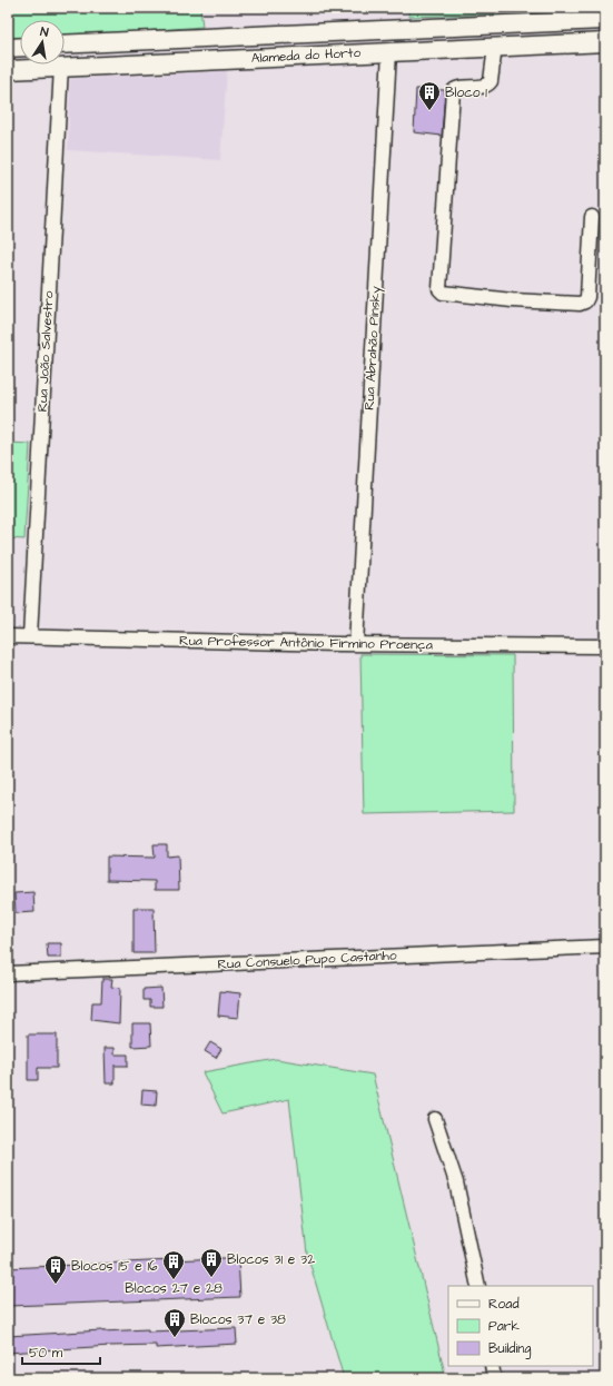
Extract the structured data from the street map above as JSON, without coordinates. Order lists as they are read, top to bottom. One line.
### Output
{"streets":{"main road":["Alameda do Horto"],"street":["Rua Abrahão Pinsky","Rua João Salvestro","Rua Professor Antônio Firmino Proença","Rua Consuelo Pupo Castanho"]},"crossings":[["Alameda do Horto","Rua Abrahão Pinsky"],["Alameda do Horto","Rua João Salvestro"],["Rua Abrahão Pinsky","Rua Professor Antônio Firmino Proença"],["Rua João Salvestro","Rua Professor Antônio Firmino Proença"]],"places":{"building":["Bloco 1","Blocos 31 e 32","Blocos 27 e 28","Blocos 15 e 16","Blocos 37 e 38"]},"legend":["Road","Park","Building"],"scale_bar":"50 m","north":"top"}
